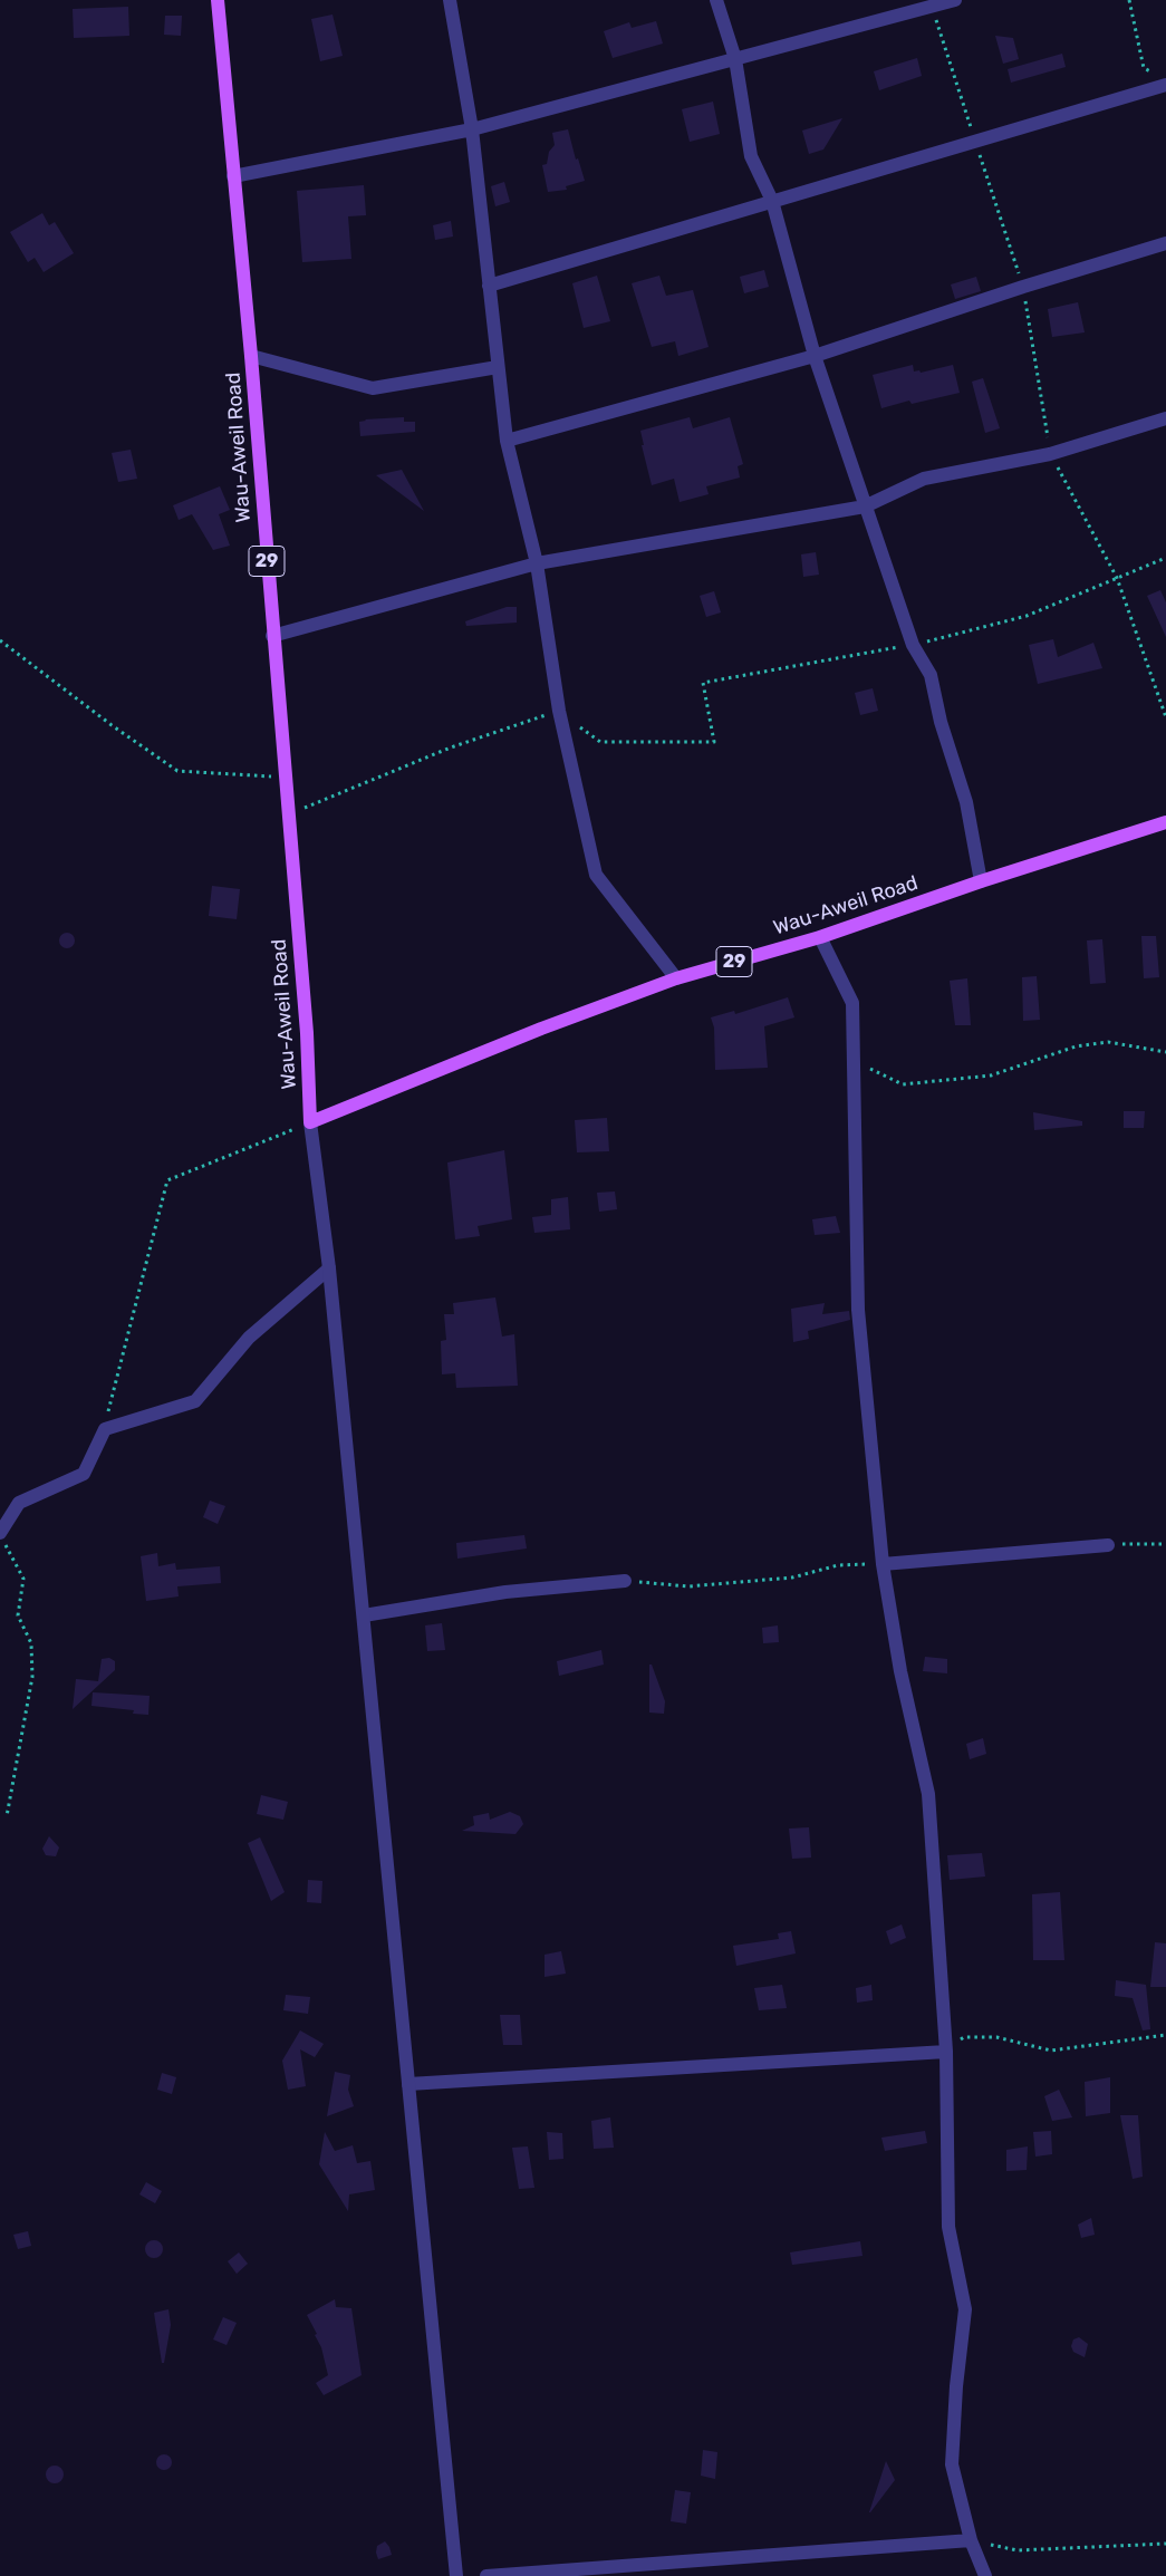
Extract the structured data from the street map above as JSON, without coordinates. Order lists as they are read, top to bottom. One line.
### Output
{"streets":{"main road":["Wau-Aweil Road","29"]}}
